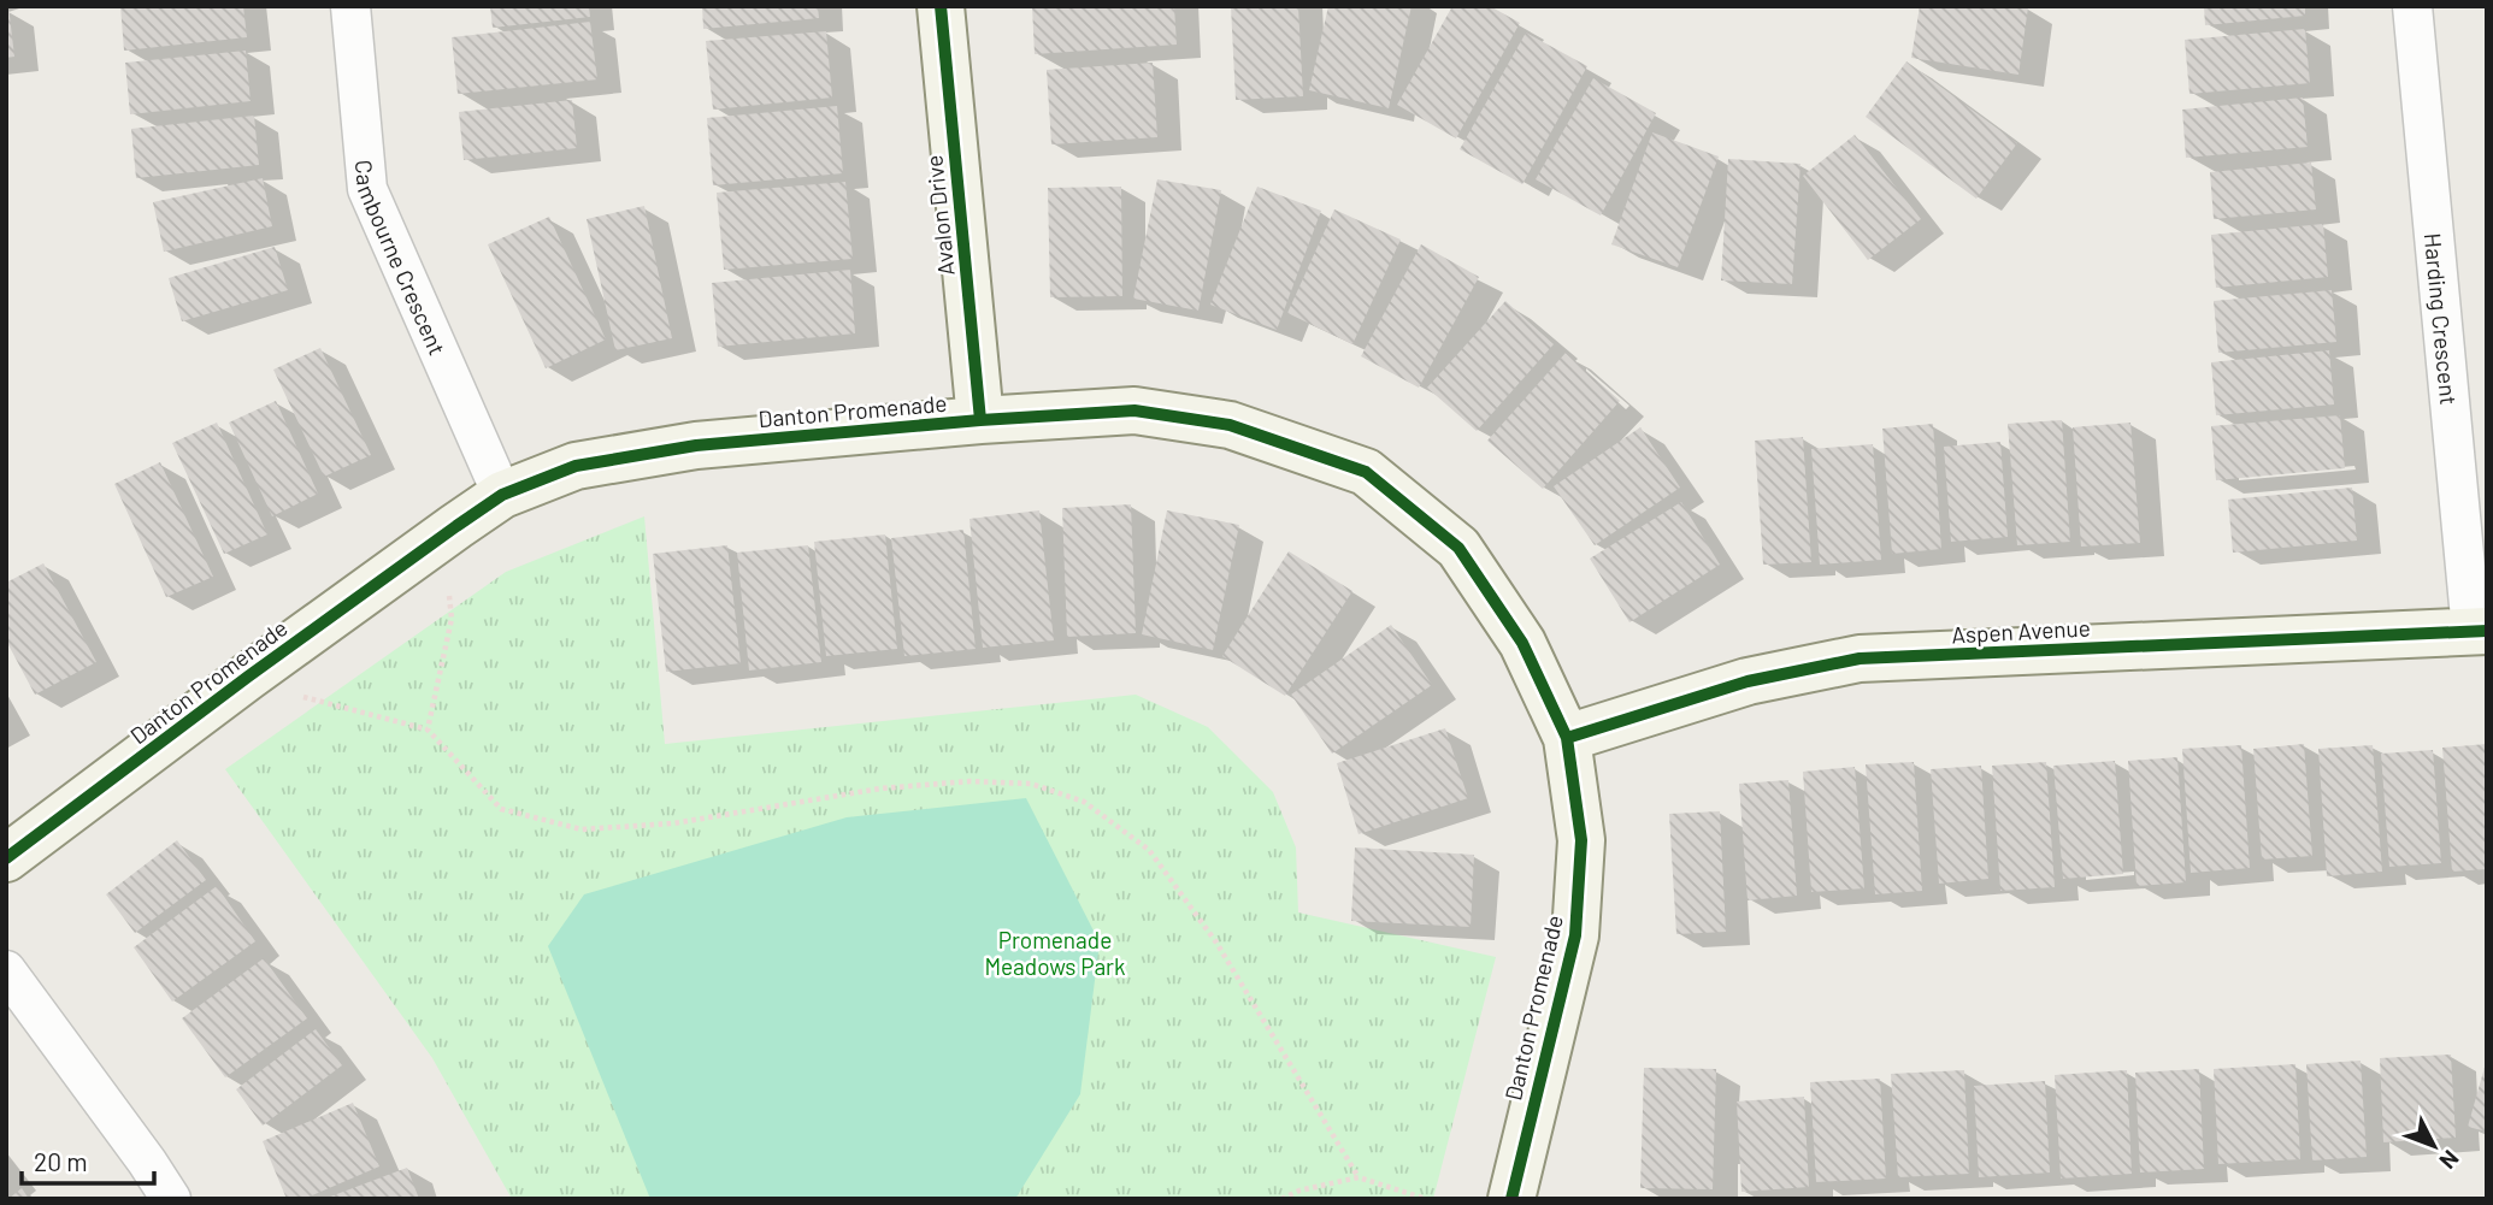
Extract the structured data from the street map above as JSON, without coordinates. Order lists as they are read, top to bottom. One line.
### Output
{"streets":{"street":["Avalon Drive","Cambourne Crescent","Harding Crescent","Danton Promenade","Aspen Avenue"]},"crossings":[["Avalon Drive","Danton Promenade"],["Cambourne Crescent","Danton Promenade"],["Harding Crescent","Aspen Avenue"],["Danton Promenade","Aspen Avenue"]],"parks":["Promenade Meadows Park"],"scale_bar":"20 m","north":"bottom right"}
